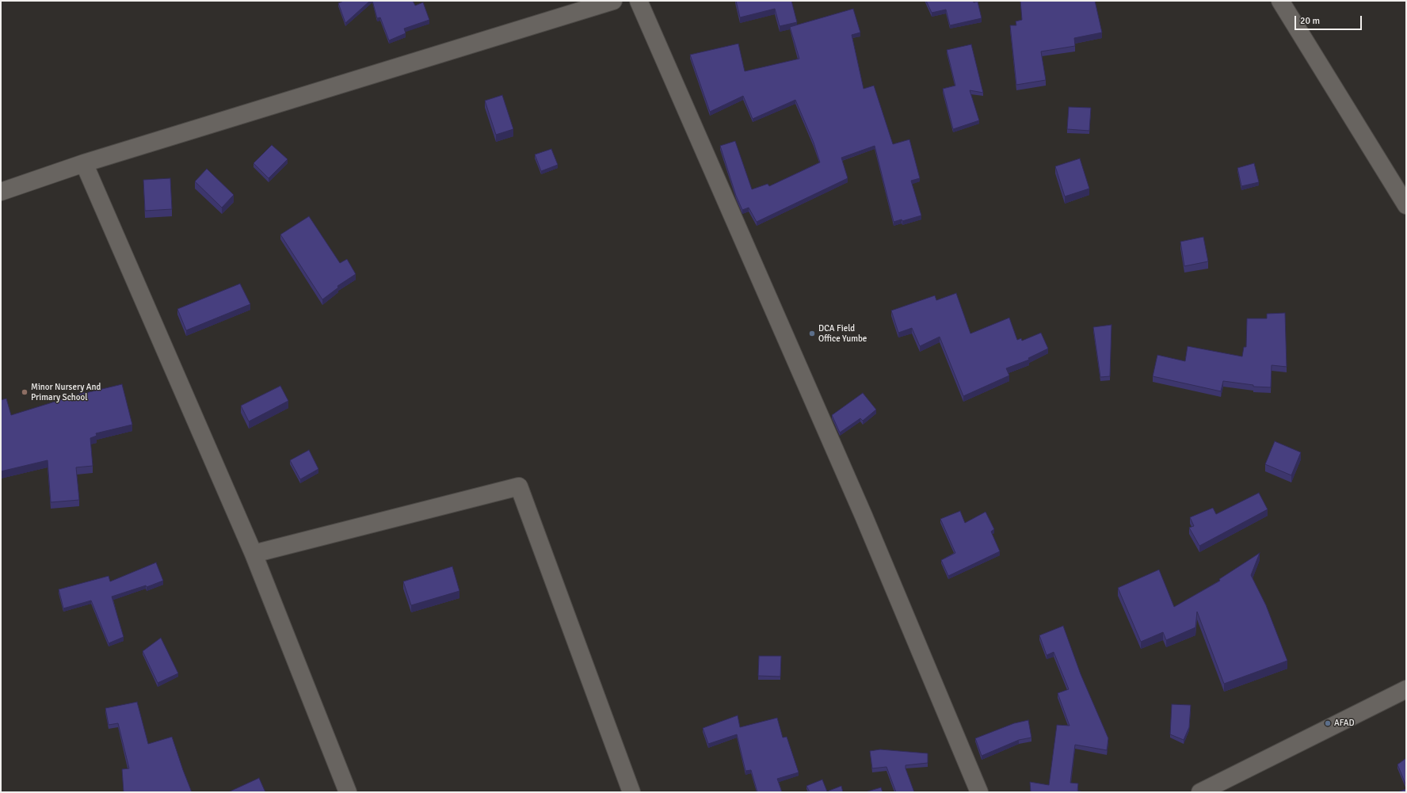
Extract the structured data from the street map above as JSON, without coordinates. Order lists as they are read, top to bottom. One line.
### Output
{"places":["DCA Field Office Yumbe","Minor Nursery And Primary School","AFAD"],"scale_bar":"20 m"}
